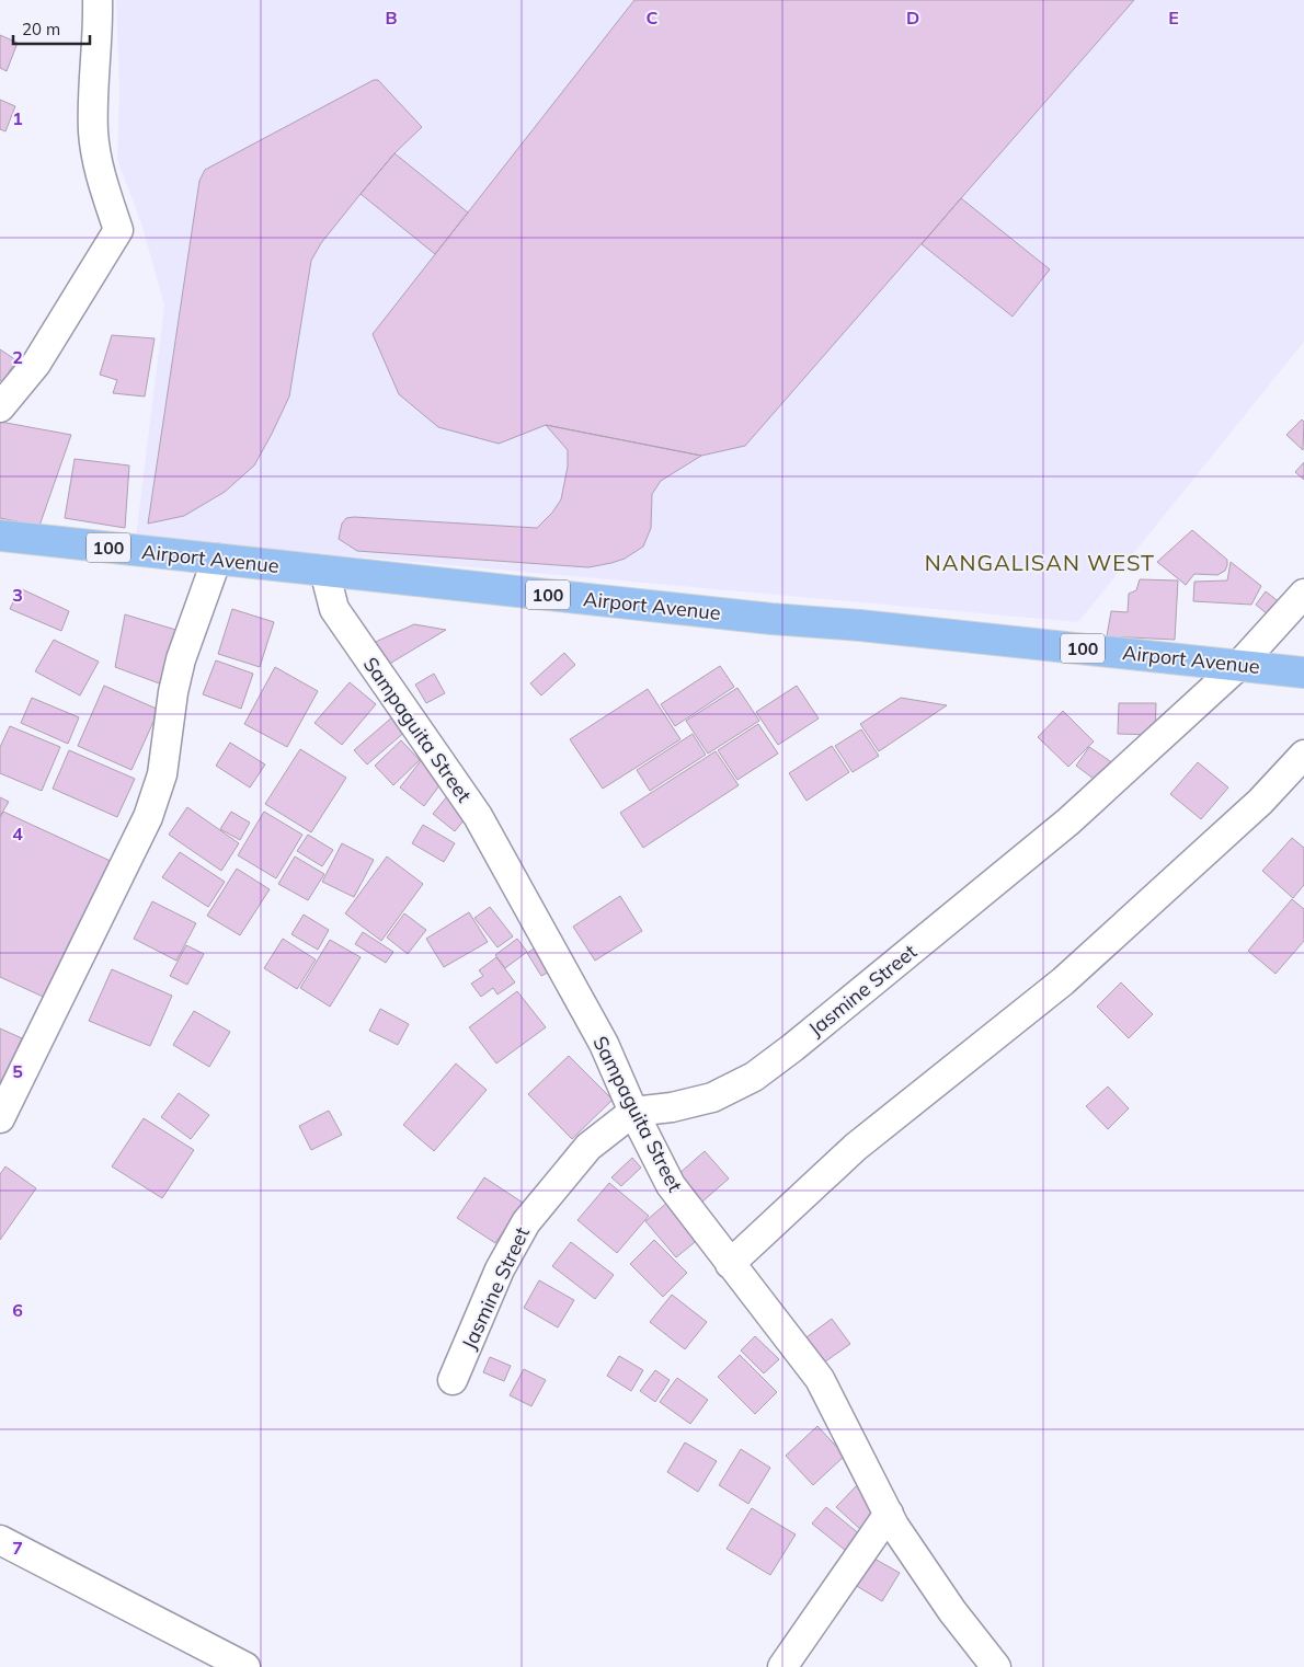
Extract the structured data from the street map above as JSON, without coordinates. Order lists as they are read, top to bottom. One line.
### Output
{"streets":{"main road":["100","Airport Avenue"],"street":["Sampaguita Street","Jasmine Street"]},"crossings":[["Airport Avenue","Sampaguita Street"],["Airport Avenue","Jasmine Street"],["Sampaguita Street","Jasmine Street"]],"districts":["NANGALISAN WEST"],"scale_bar":"20 m","grid":{"columns":["B","C","D","E"],"rows":["1","2","3","4","5","6","7"]}}
